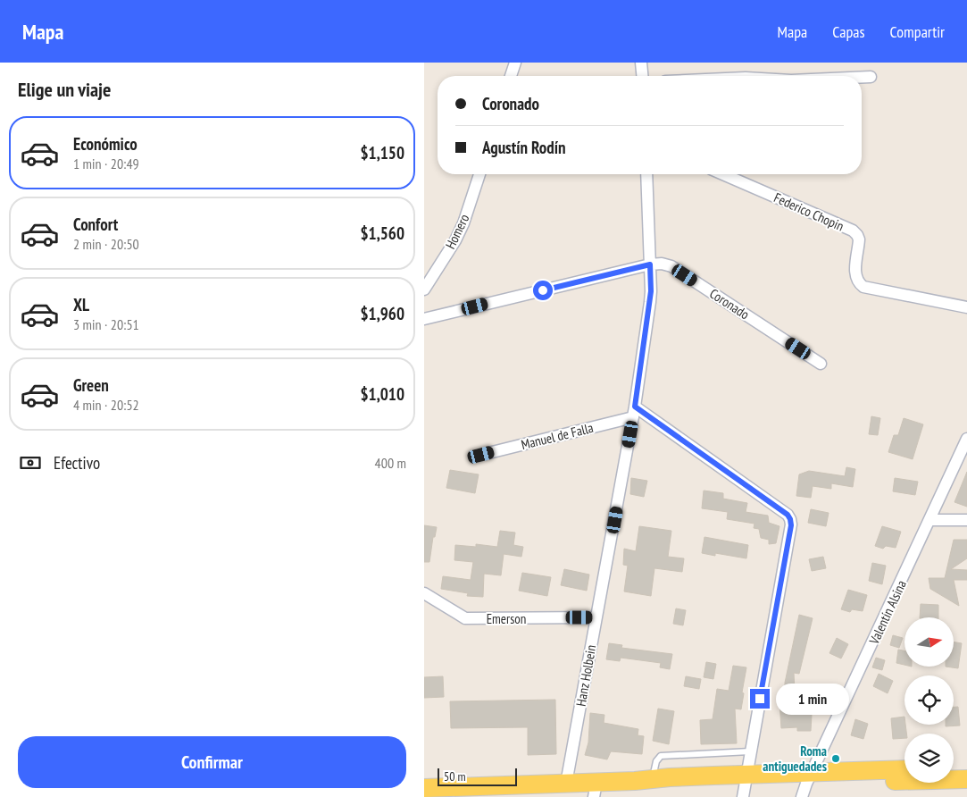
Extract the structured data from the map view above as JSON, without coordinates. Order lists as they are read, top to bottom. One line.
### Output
{"streets":{"street":["Federico Chopin","Homero","Coronado","Manuel de Falla","Valentín Alsina","Emerson","Hanz Holbein"]},"crossings":[["Coronado","Hanz Holbein"],["Manuel de Falla","Hanz Holbein"],["Emerson","Hanz Holbein"]],"places":["Roma antiguedades"],"scale_bar":"50 m","north":"right","page":{"header":"Mapa","nav":["Mapa","Capas","Compartir"],"heading":"Elige un viaje","banner":["Coronado","Agustín Rodín"],"list":[{"name":"Económico","note":"1 min · 20:49","value":"$1,150"},{"name":"Confort","note":"2 min · 20:50","value":"$1,560"},{"name":"XL","note":"3 min · 20:51","value":"$1,960"},{"name":"Green","note":"4 min · 20:52","value":"$1,010"}],"pay":["Efectivo","400 m"],"bubble":"1 min","buttons":"Confirmar","scale":"50 m"}}
